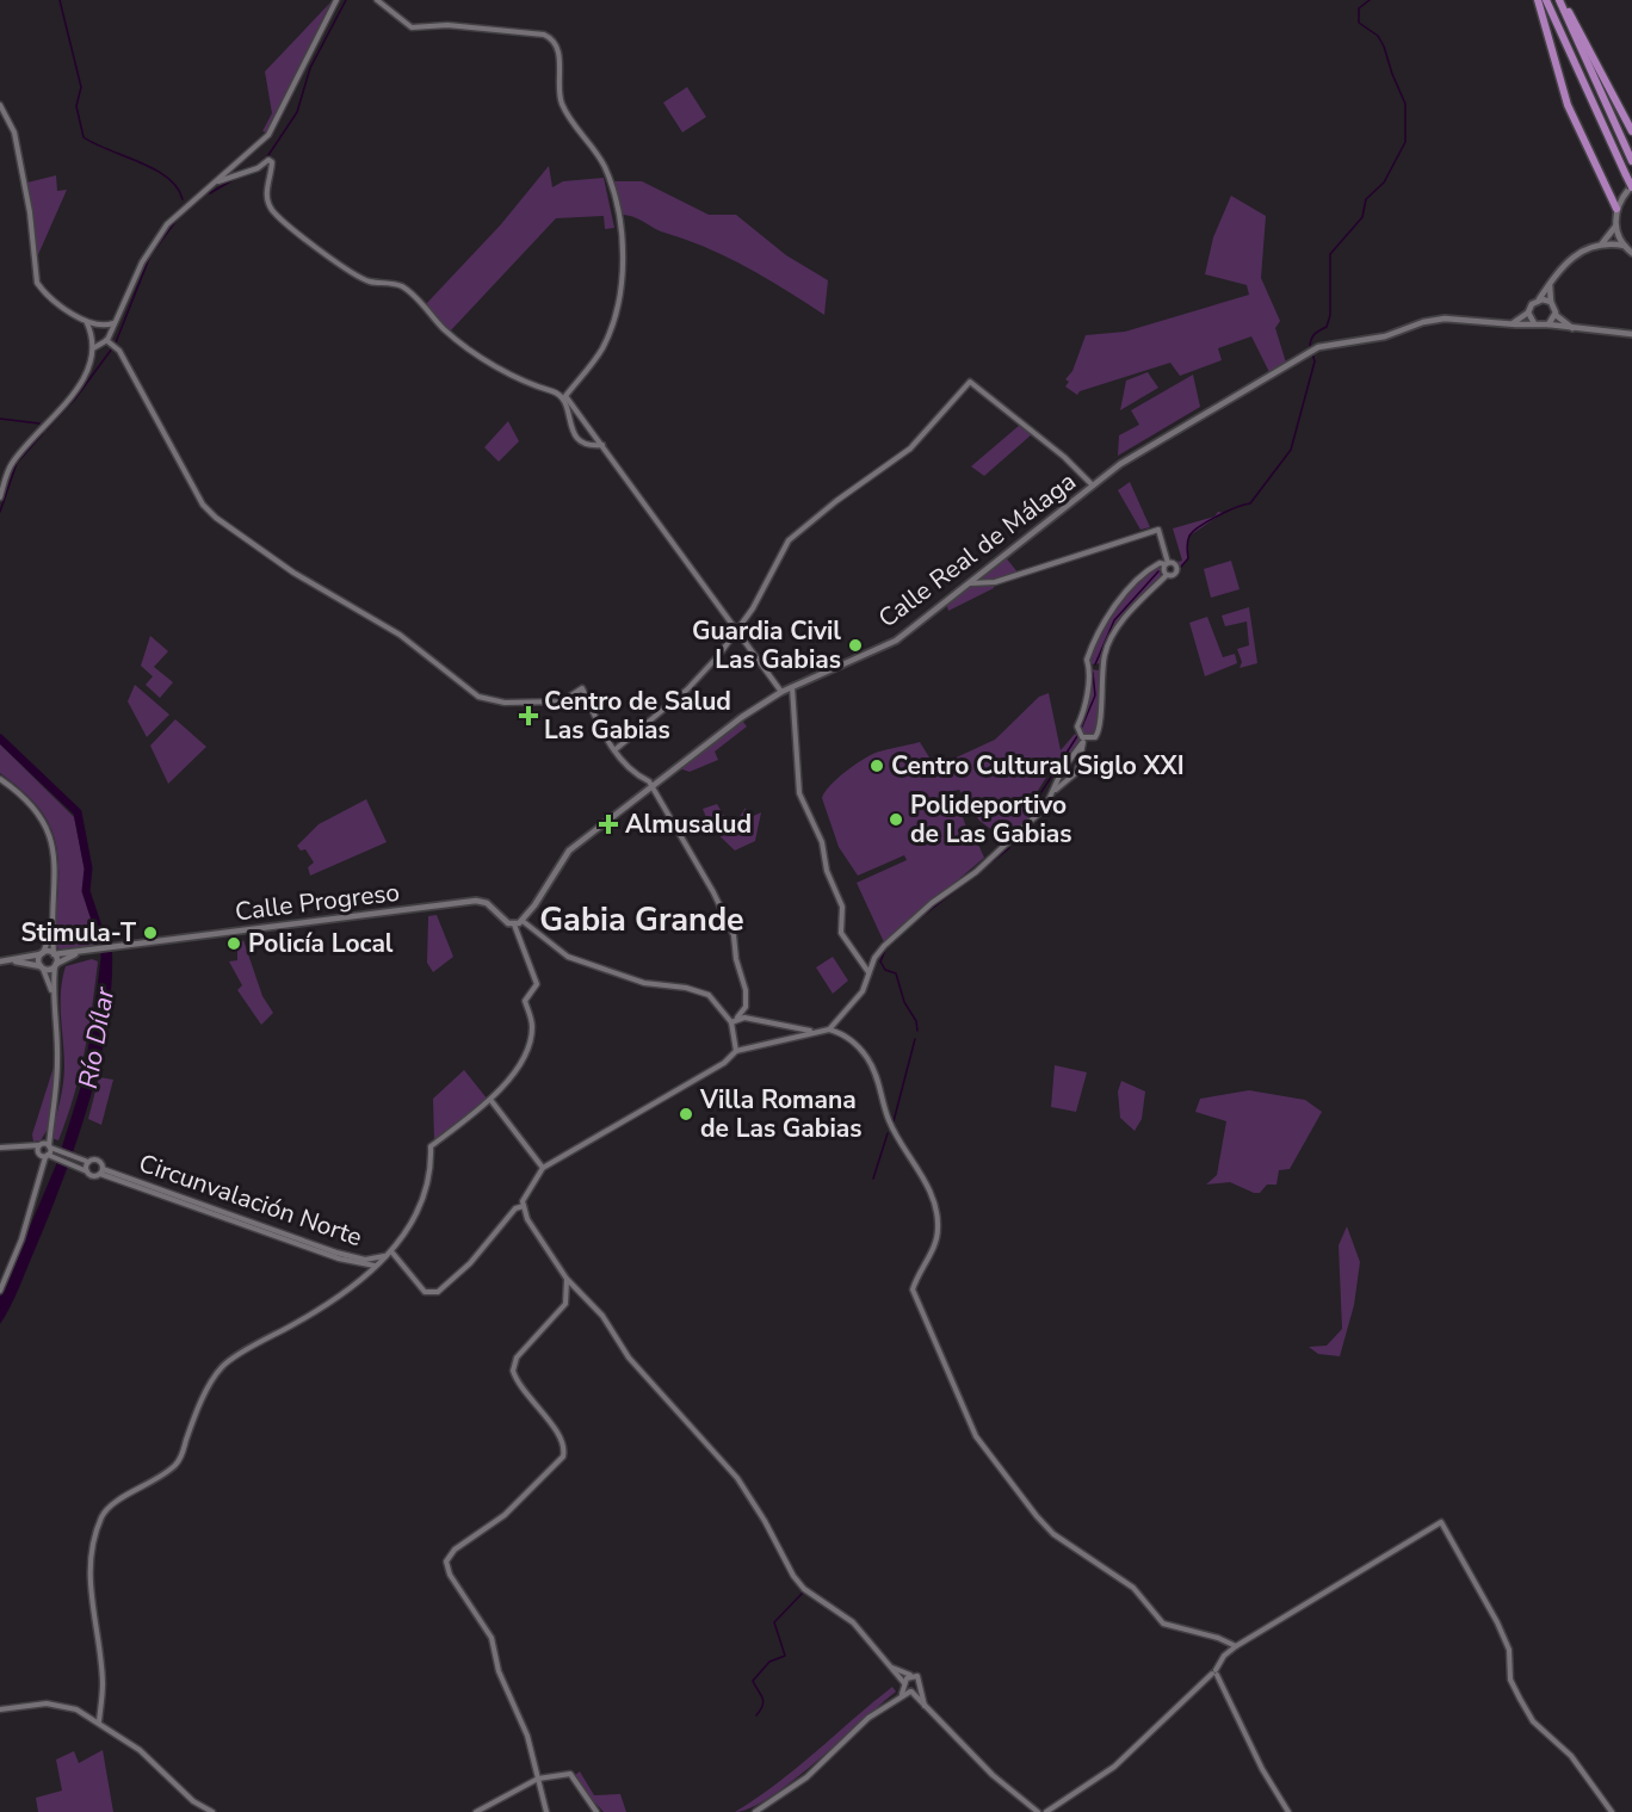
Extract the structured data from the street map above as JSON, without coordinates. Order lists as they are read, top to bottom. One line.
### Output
{"streets":{"main road":["Calle Real de Málaga","Calle Progreso"],"street":["Circunvalación Norte"]},"districts":["Gabia Grande"],"water":["Río Dílar"],"places":{"other":["Guardia Civil Las Gabias","Centro Cultural Siglo XXI","Polideportivo de Las Gabias","Stimula-T","Policía Local","Villa Romana de Las Gabias"],"health":["Centro de Salud Las Gabias","Almusalud"]}}
